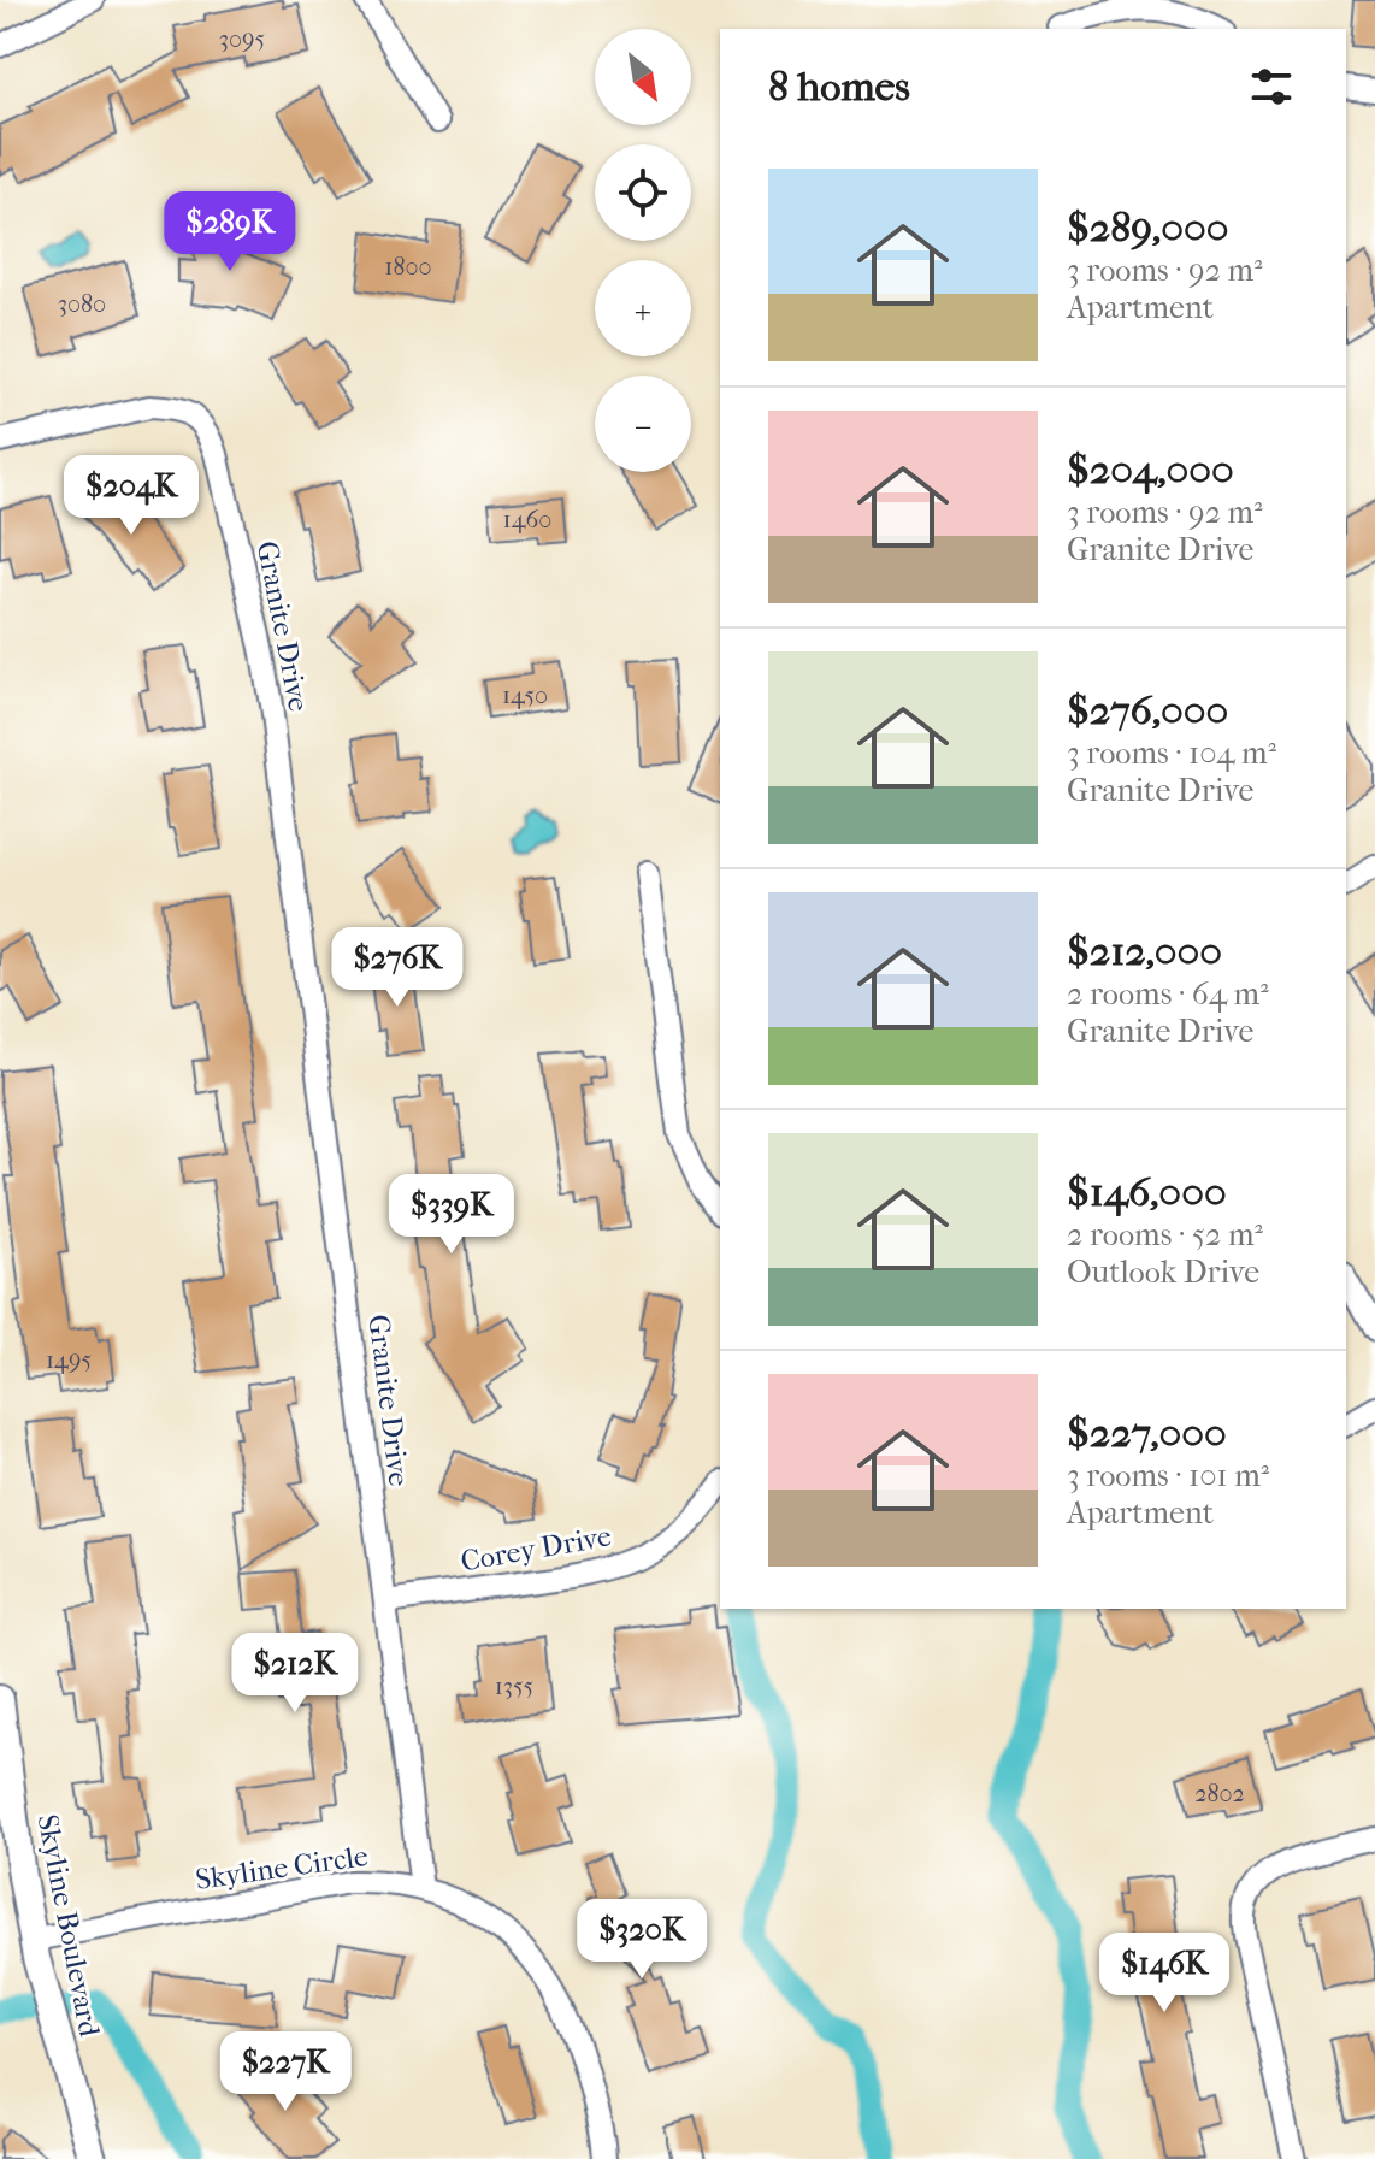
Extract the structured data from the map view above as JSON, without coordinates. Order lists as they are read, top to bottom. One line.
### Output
{"streets":{"street":["Granite Drive","Corey Drive","Skyline Circle","Skyline Boulevard"]},"crossings":[["Granite Drive","Corey Drive"],["Granite Drive","Skyline Circle"],["Skyline Circle","Skyline Boulevard"]],"house_numbers":["3095","1800","3080","1460","1450","1495","1355","2802"],"north":"bottom right","page":{"map_buttons":["+","−"],"heading":"8 homes","list":[{"name":"$289,000","note":"3 rooms · 92 m² · Apartment"},{"name":"$204,000","note":"3 rooms · 92 m² · Granite Drive"},{"name":"$276,000","note":"3 rooms · 104 m² · Granite Drive"},{"name":"$212,000","note":"2 rooms · 64 m² · Granite Drive"},{"name":"$146,000","note":"2 rooms · 52 m² · Outlook Drive"},{"name":"$227,000","note":"3 rooms · 101 m² · Apartment"}],"price":["$289K","$204K","$276K","$339K","$212K","$320K","$146K","$227K"]}}
